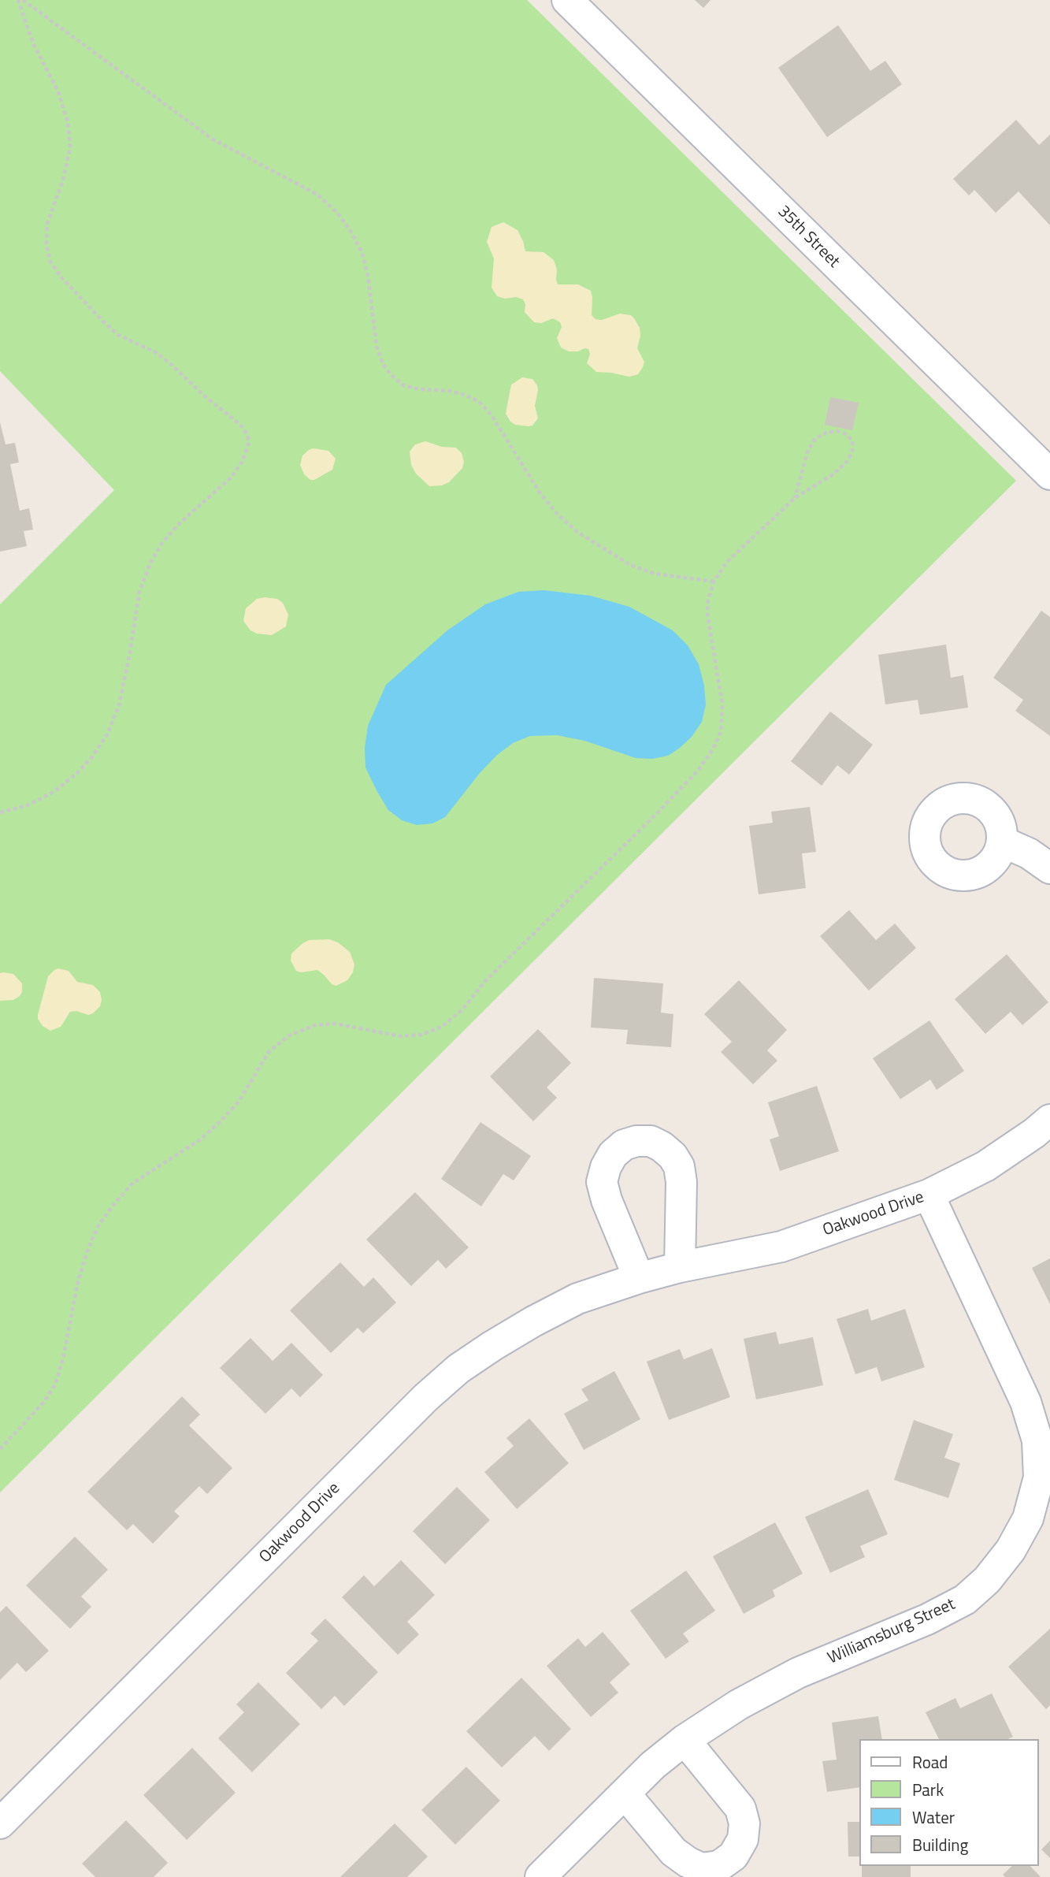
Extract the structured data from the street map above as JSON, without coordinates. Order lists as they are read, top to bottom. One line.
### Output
{"streets":{"street":["35th Street","Oakwood Drive","Williamsburg Street"]},"crossings":[["Oakwood Drive","Williamsburg Street"]],"legend":["Road","Park","Water","Building"]}
